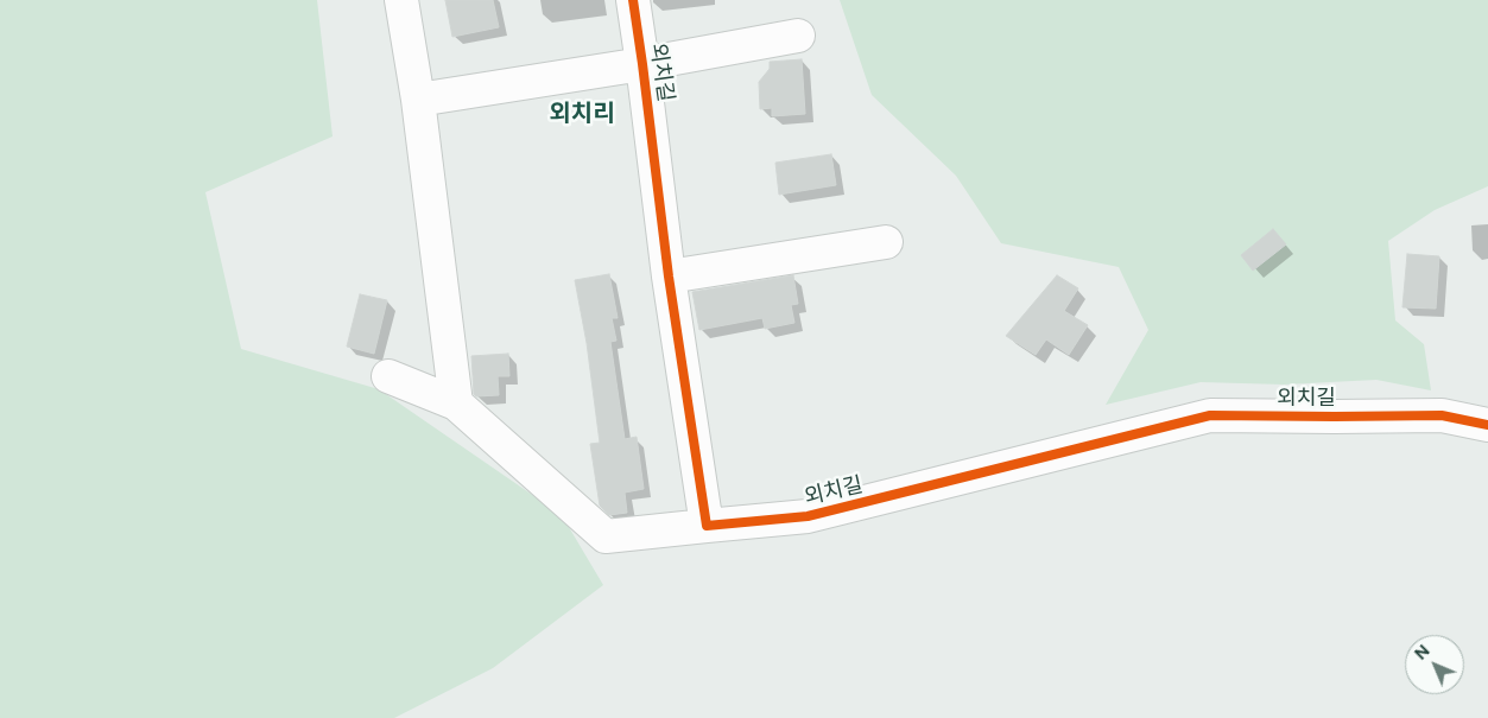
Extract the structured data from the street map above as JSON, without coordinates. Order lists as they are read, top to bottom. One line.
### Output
{"streets":{"street":["외치길"]},"districts":["외치리"],"north":"top left"}
